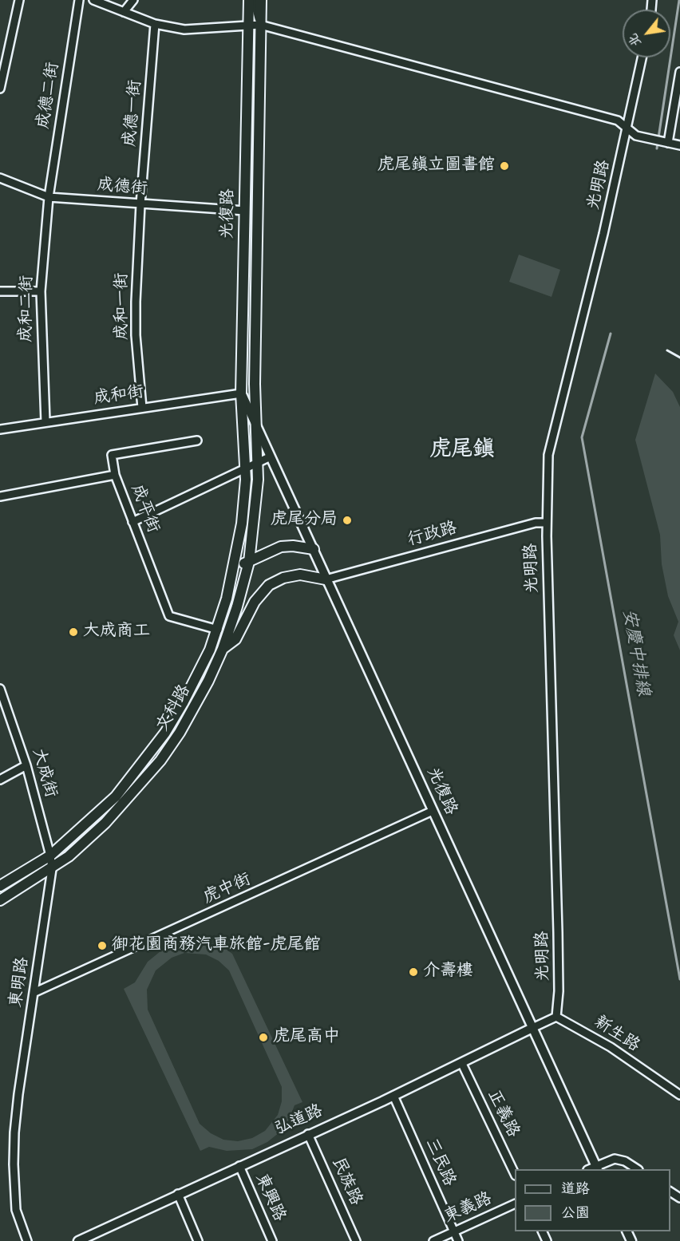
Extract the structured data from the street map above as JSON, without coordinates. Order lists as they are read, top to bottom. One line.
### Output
{"streets":{"main road":["光復路","文科路"],"street":["成德二街","成德一街","光明路","成德街","成和一街","成和二街","成和街","成平街","行政路","大成街","虎中街","東明路","新生路","正義路","弘道路","三民路","民族路","東興路","東義路"]},"crossings":[["成德二街","成德街"],["成德二街","成和二街"],["成德一街","成德街"],["成德一街","成和一街"],["光明路","行政路"],["光明路","新生路"],["成德街","光復路"],["成德街","成和一街"],["成德街","成和二街"],["光復路","成和街"],["光復路","行政路"],["光復路","文科路"],["光復路","虎中街"],["光復路","弘道路"],["成和一街","成和街"],["成和二街","成和街"],["成和街","文科路"],["成平街","文科路"],["文科路","大成街"],["文科路","東明路"],["大成街","東明路"],["虎中街","東明路"],["正義路","弘道路"],["弘道路","三民路"],["弘道路","民族路"],["弘道路","東興路"],["三民路","東義路"]],"districts":["虎尾鎮"],"water":["安慶中排線"],"places":["虎尾鎮立圖書館","虎尾分局","大成商工","御花園商務汽車旅館-虎尾館","介壽樓","虎尾高中"],"legend":["道路","公園"],"north":"bottom left"}
